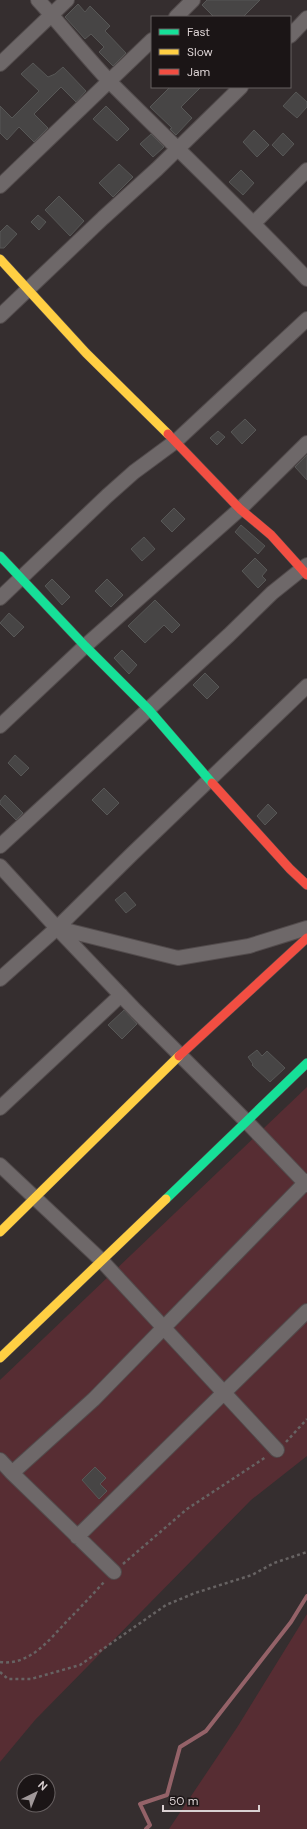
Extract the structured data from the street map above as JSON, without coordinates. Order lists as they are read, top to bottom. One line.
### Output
{"legend":["Fast","Slow","Jam"],"scale_bar":"50 m","north":"top right"}
